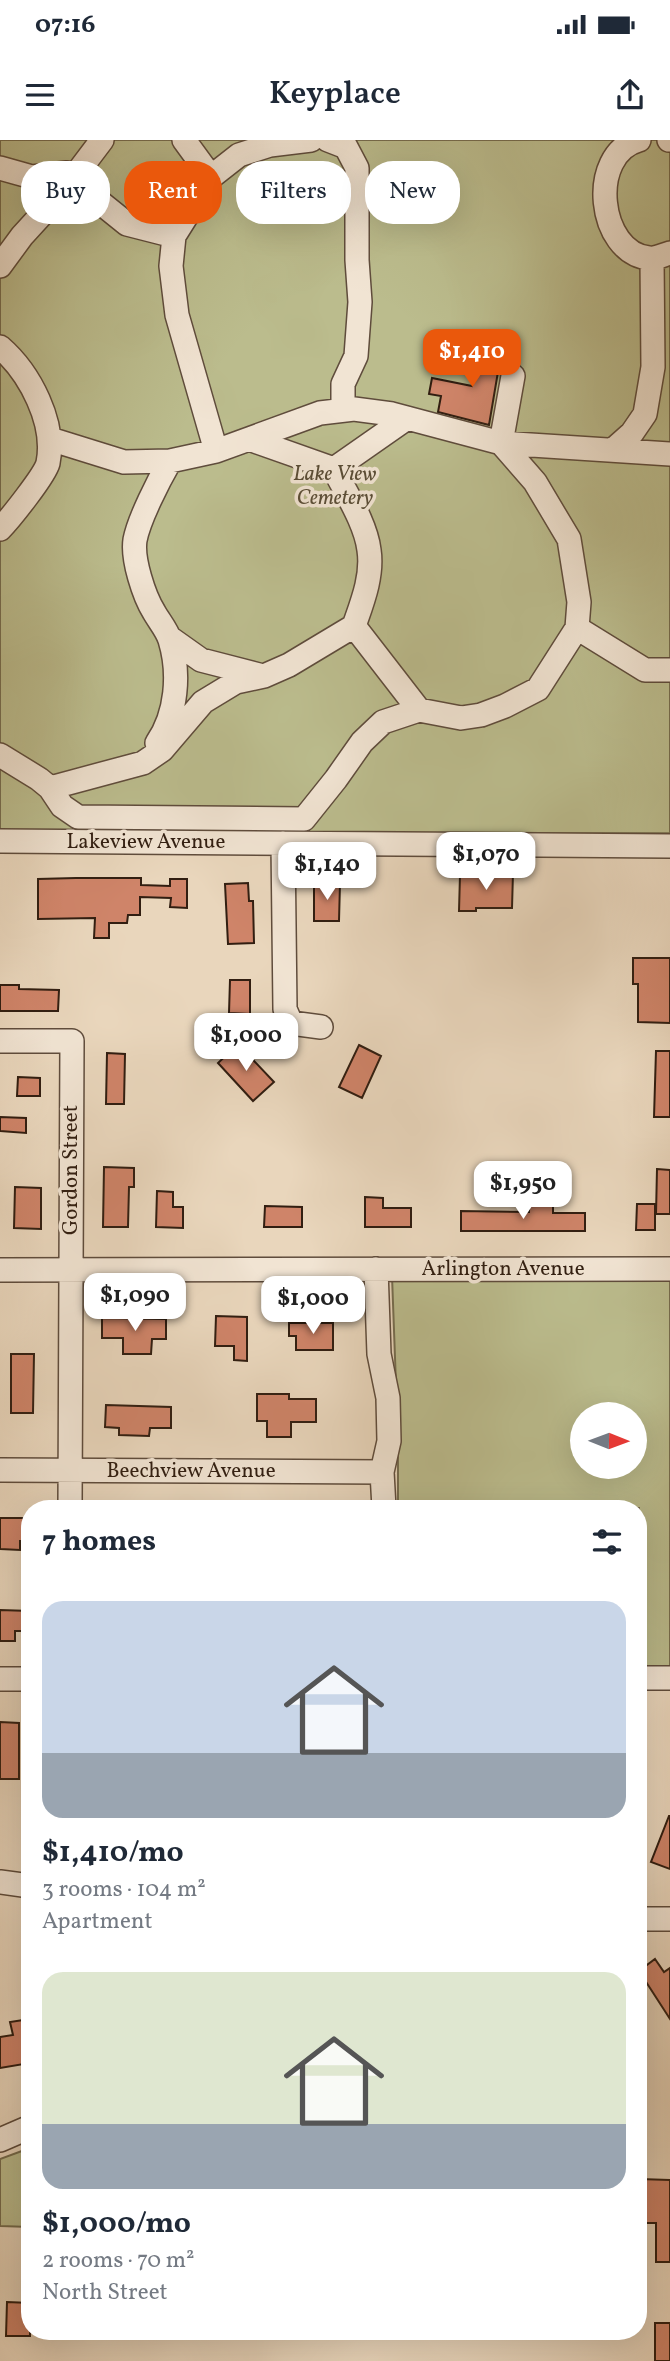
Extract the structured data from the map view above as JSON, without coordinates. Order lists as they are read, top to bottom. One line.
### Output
{"streets":{"street":["Lakeview Avenue","Gordon Street","Arlington Avenue","Beechview Avenue"]},"crossings":[["Gordon Street","Arlington Avenue"],["Gordon Street","Beechview Avenue"]],"parks":["Lake View Cemetery"],"north":"right","page":{"status":"07:16","header":"Keyplace","chip":["Buy","Rent","Filters","New"],"price":["$1,410","$1,070","$1,140","$1,000","$1,950","$1,090","$1,000"],"heading":"7 homes","list":[{"name":"$1,410/mo","note":"3 rooms · 104 m² · Apartment"},{"name":"$1,000/mo","note":"2 rooms · 70 m² · North Street"}]}}
